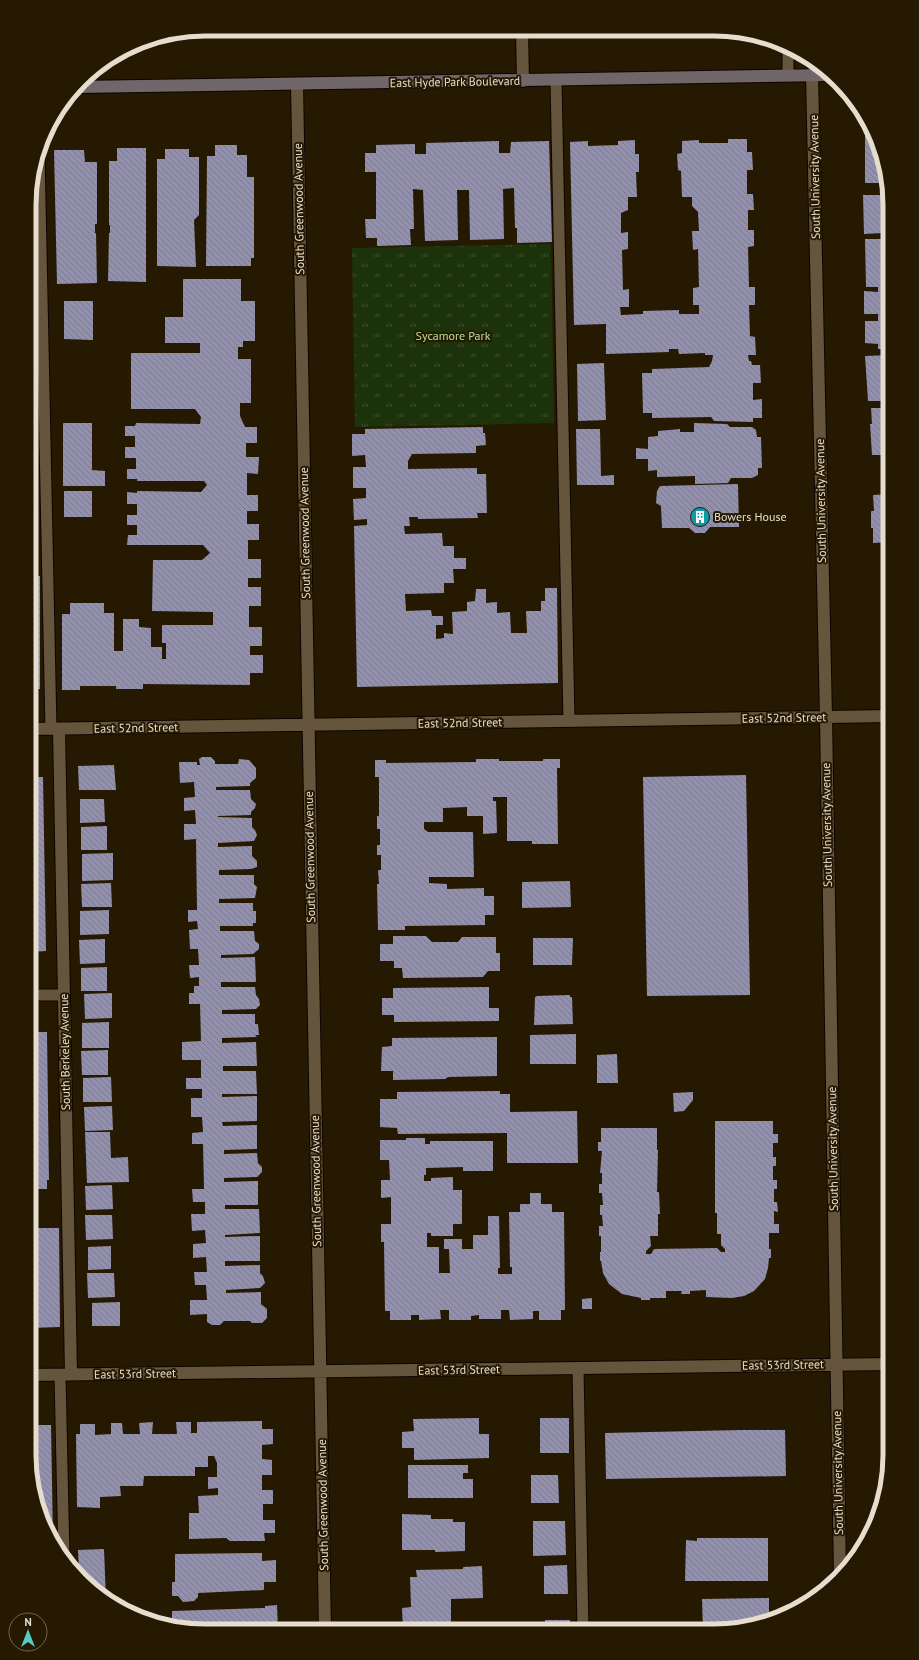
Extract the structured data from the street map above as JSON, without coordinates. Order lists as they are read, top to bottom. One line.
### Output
{"streets":{"main road":["East Hyde Park Boulevard"],"street":["South University Avenue","South Greenwood Avenue","East 52nd Street","South Berkeley Avenue","East 53rd Street"]},"crossings":[["East Hyde Park Boulevard","South University Avenue"],["East Hyde Park Boulevard","South Greenwood Avenue"],["South University Avenue","East 52nd Street"],["South University Avenue","East 53rd Street"],["South Greenwood Avenue","East 52nd Street"],["South Greenwood Avenue","East 53rd Street"],["East 52nd Street","South Berkeley Avenue"],["South Berkeley Avenue","East 53rd Street"]],"parks":["Sycamore Park"],"places":{"building":["Bowers House"]},"north":"top"}
